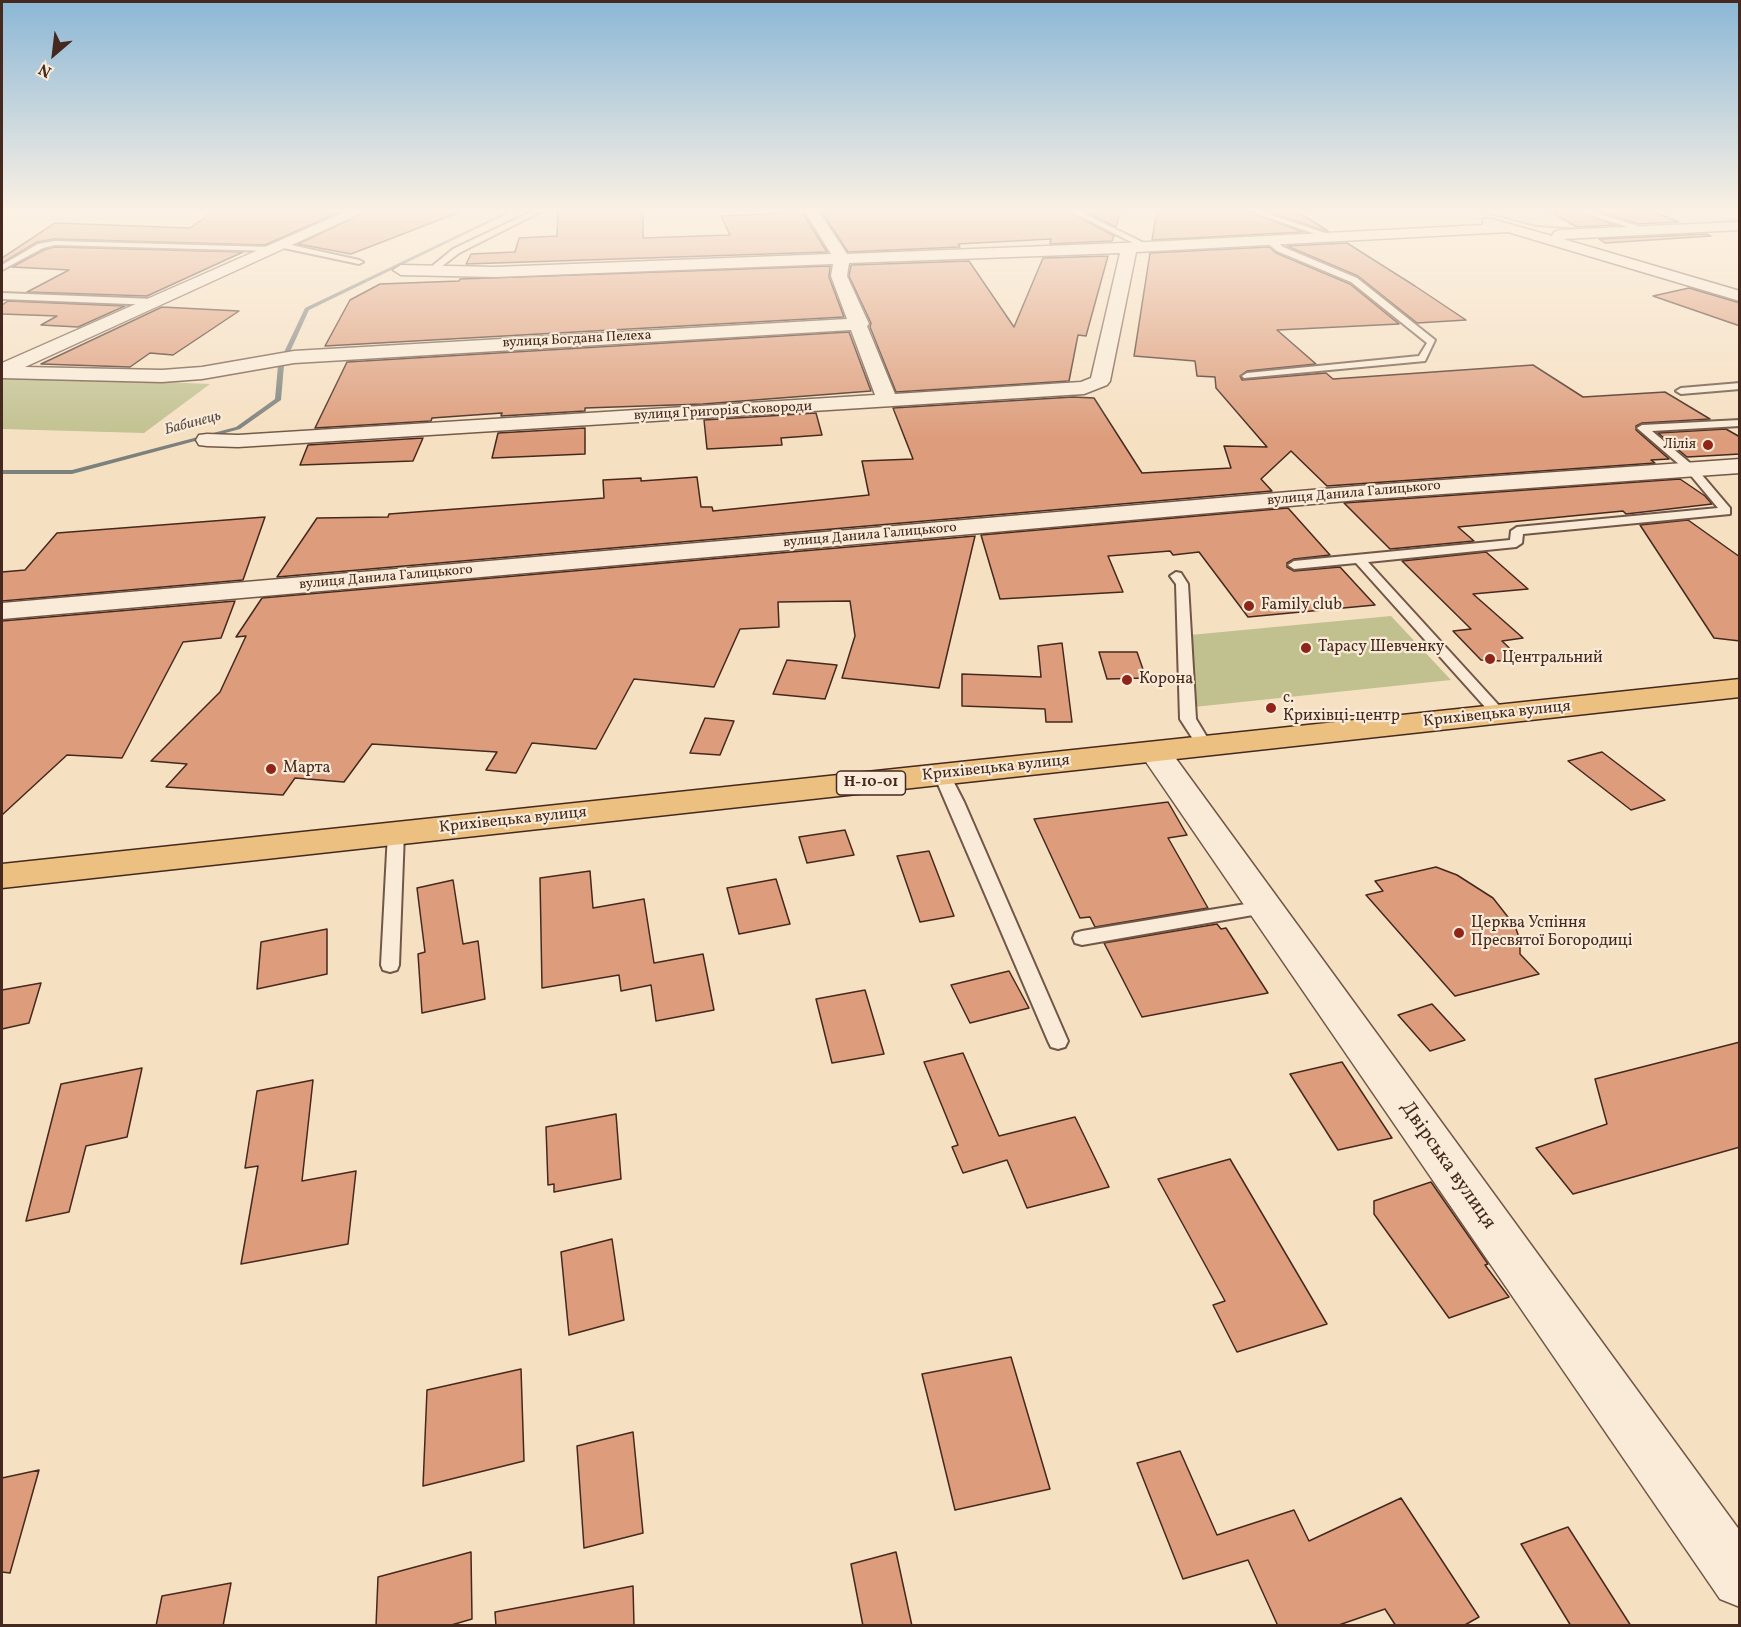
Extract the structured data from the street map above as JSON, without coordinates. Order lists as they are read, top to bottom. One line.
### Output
{"streets":{"main road":["Крихівецька вулиця","Н-10-01"],"street":["вулиця Богдана Пелеха","вулиця Григорія Сковороди","вулиця Данила Галицького","Двірська вулиця"]},"crossings":[["Крихівецька вулиця","Двірська вулиця"]],"water":["Бабинець"],"places":["Лілія","Family club","Тарасу Шевченку","Центральний","Корона","с. Крихівці-центр","Марта","Церква Успіння Пресвятої Богородиці"],"north":"bottom left"}
